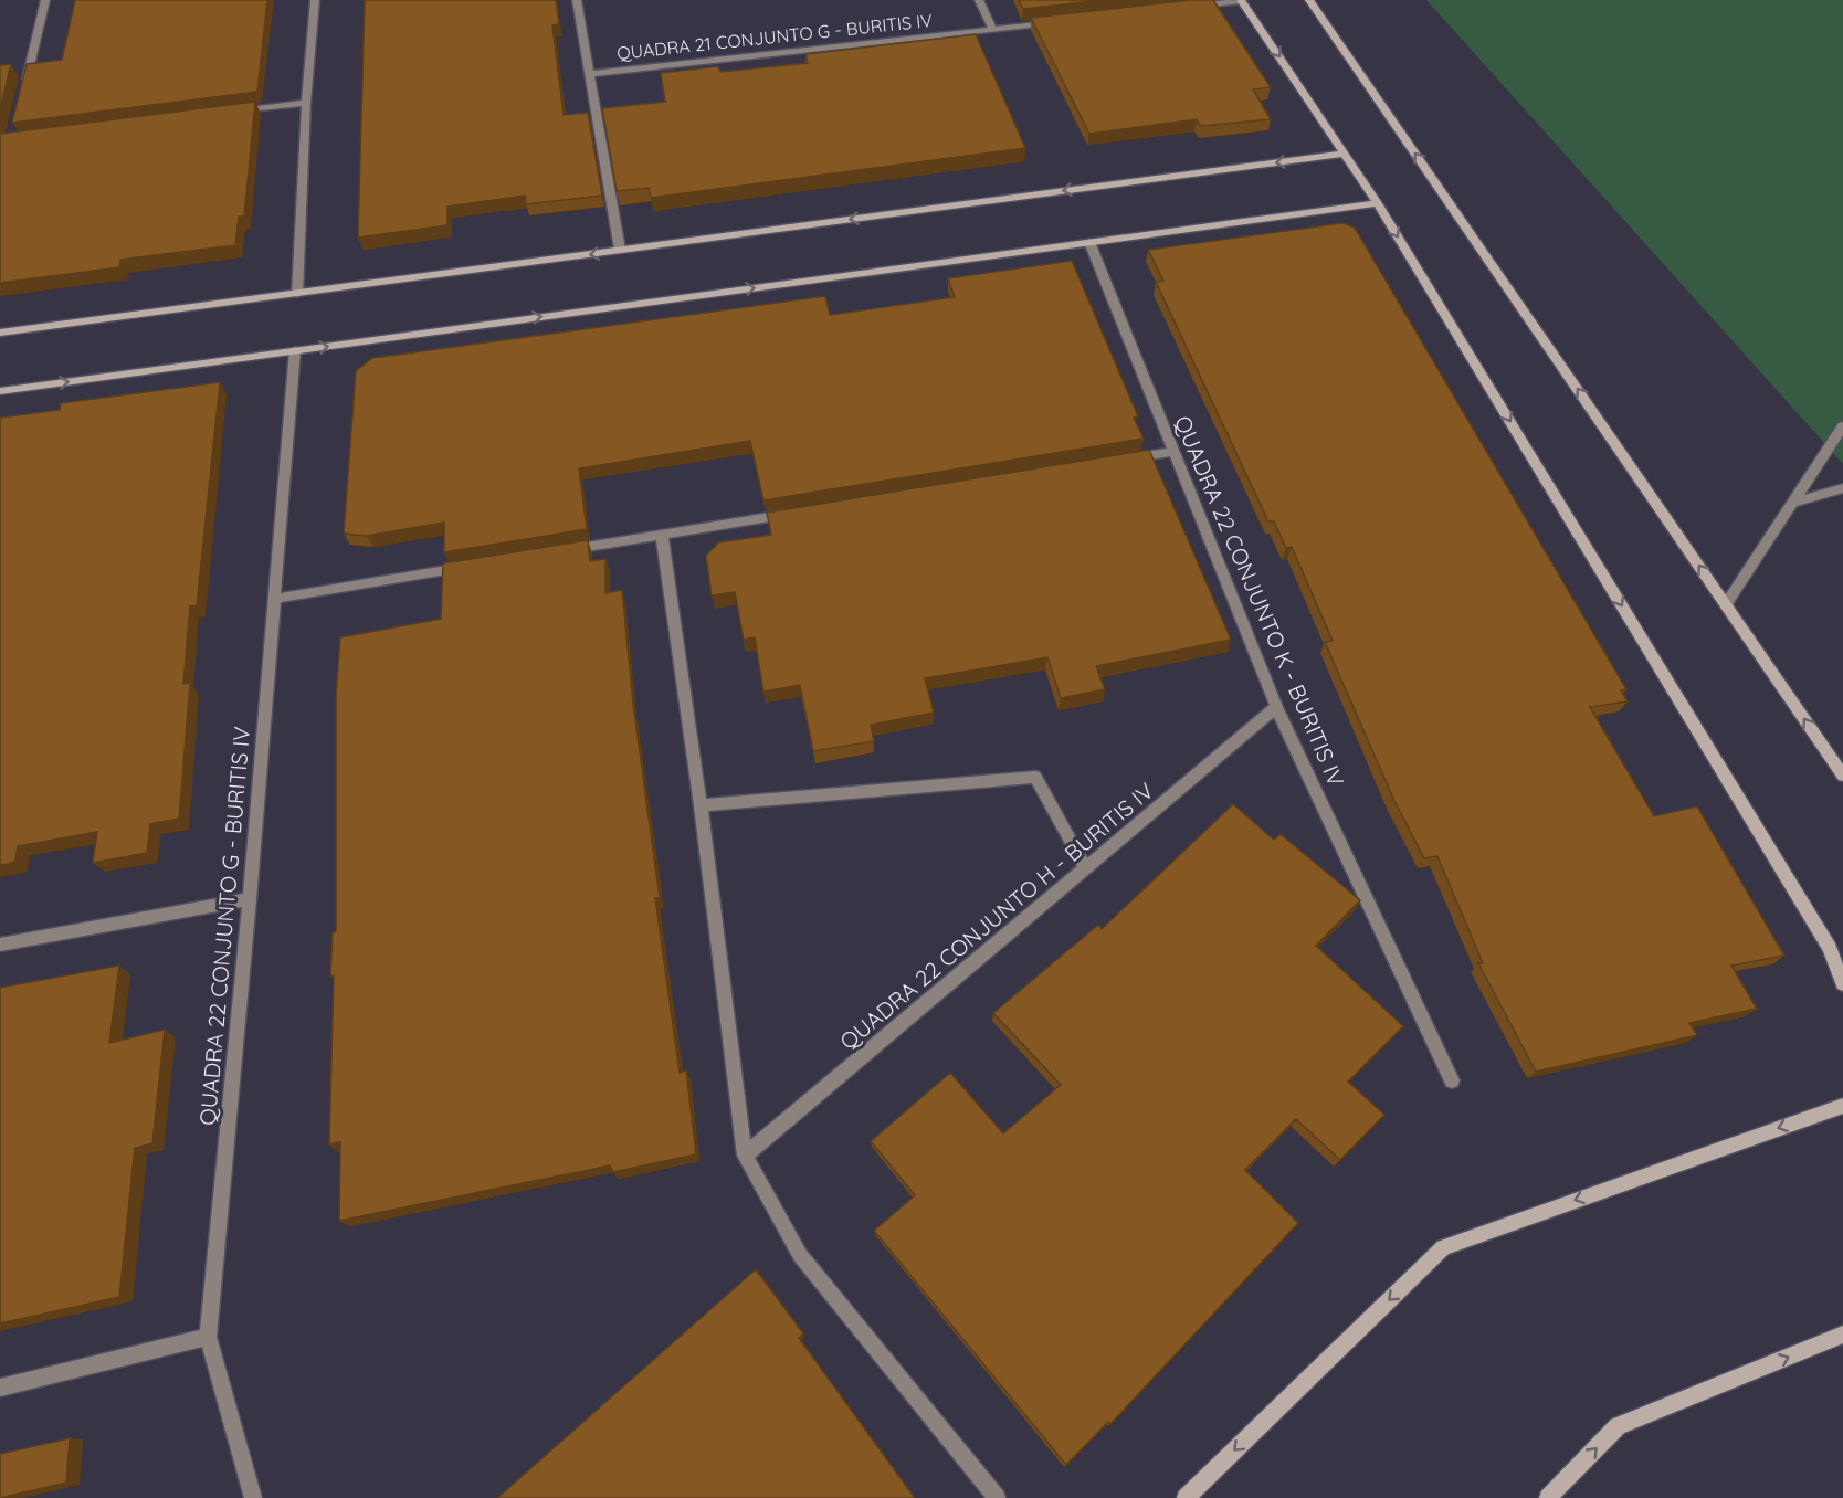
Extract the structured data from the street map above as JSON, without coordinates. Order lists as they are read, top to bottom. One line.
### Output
{"streets":{"street":["QUADRA 21 CONJUNTO G - BURITIS IV","QUADRA 22 CONJUNTO K - BURITIS IV","QUADRA 22 CONJUNTO H - BURITIS IV","QUADRA 22 CONJUNTO G - BURITIS IV"]},"crossings":[["QUADRA 22 CONJUNTO K - BURITIS IV","QUADRA 22 CONJUNTO H - BURITIS IV"]]}
